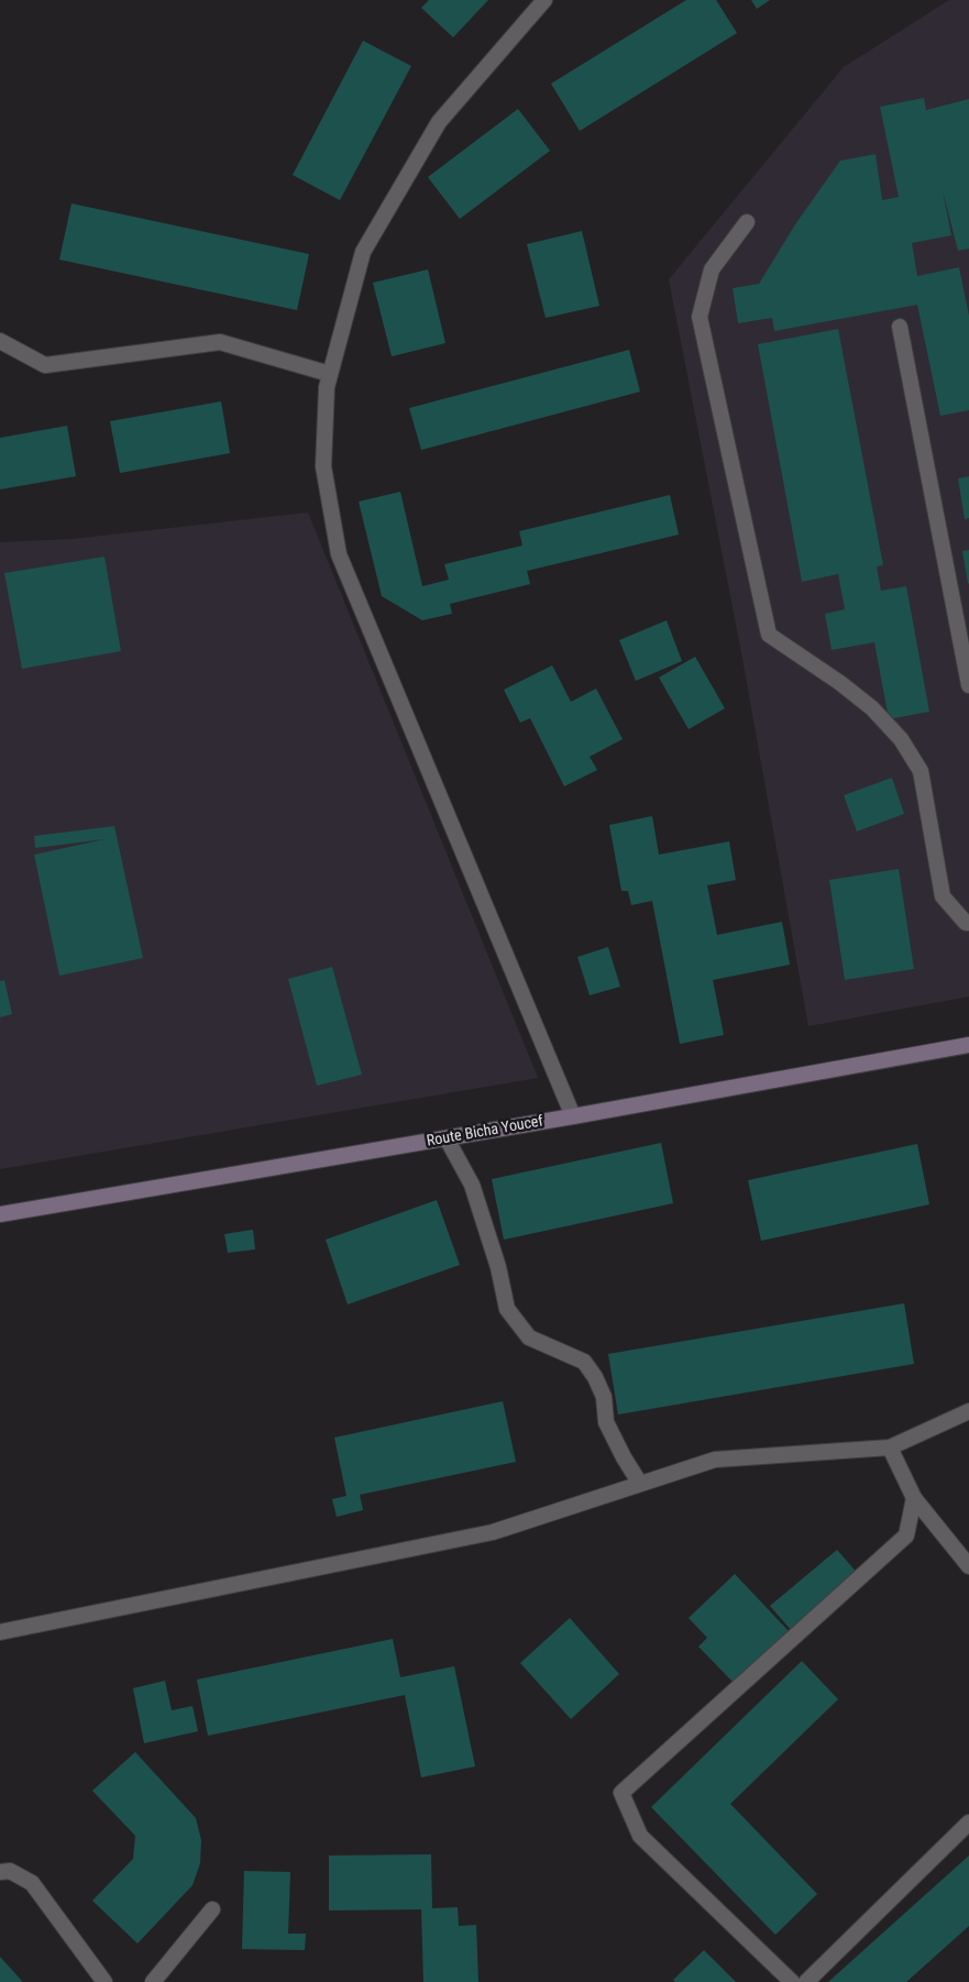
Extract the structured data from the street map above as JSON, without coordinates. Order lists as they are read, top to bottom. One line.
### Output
{"streets":{"main road":["Route Bicha Youcef"]}}
